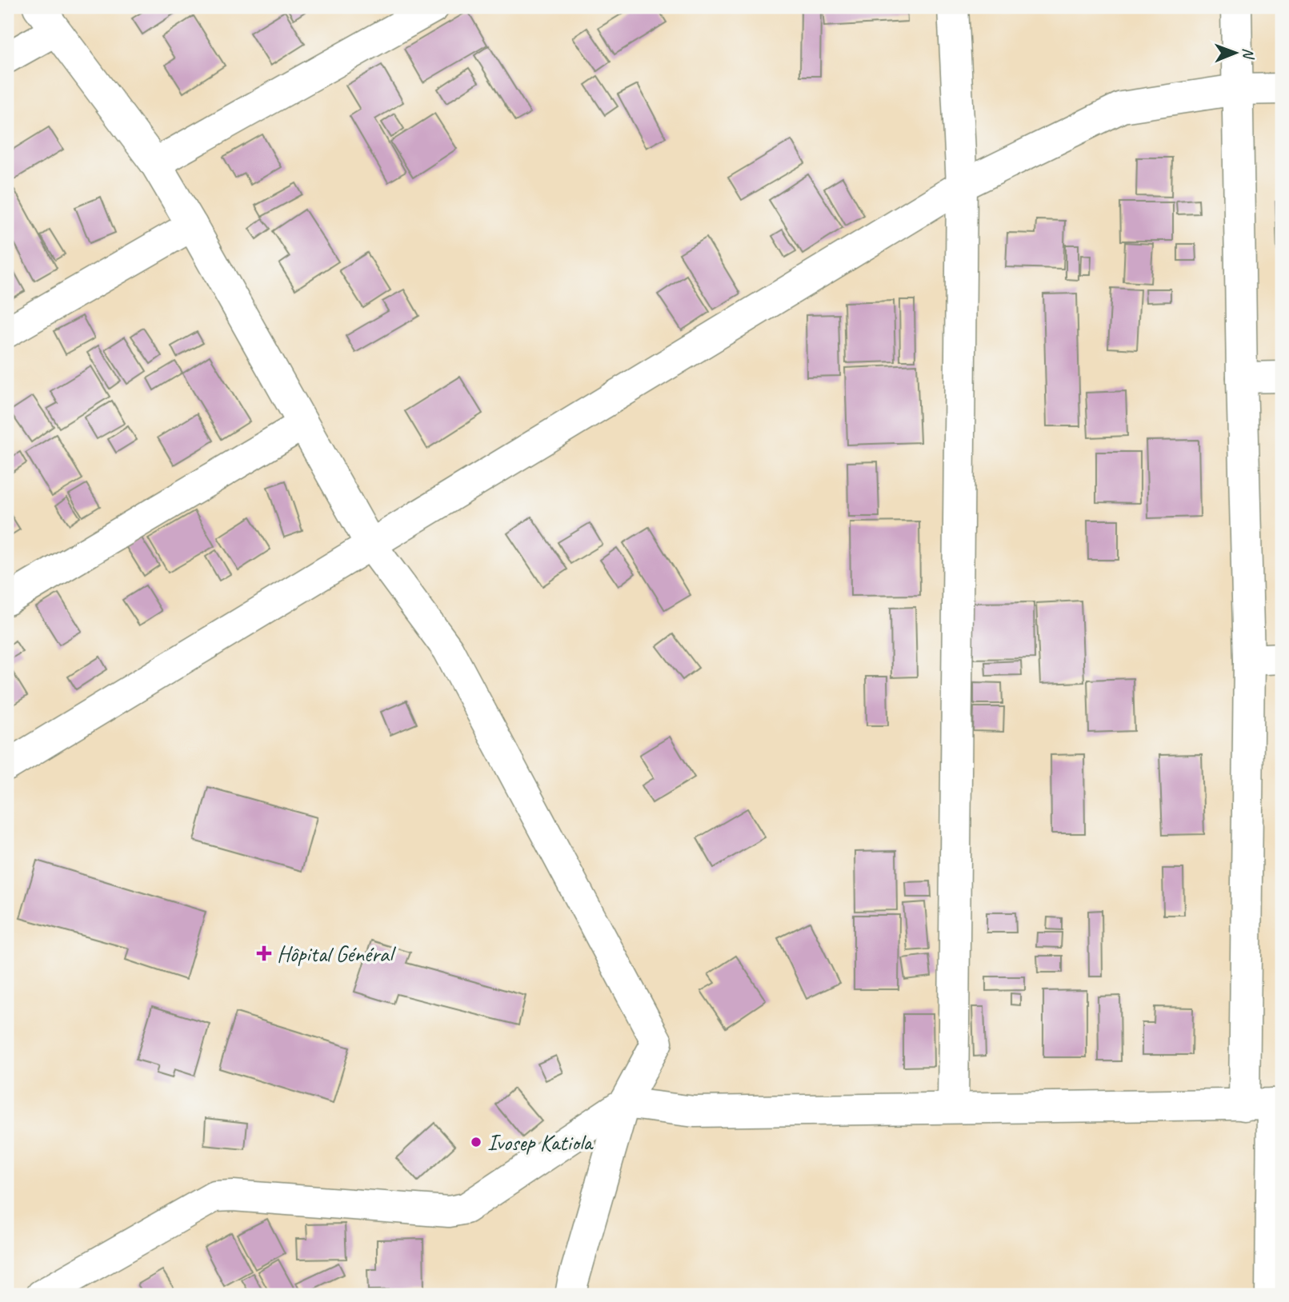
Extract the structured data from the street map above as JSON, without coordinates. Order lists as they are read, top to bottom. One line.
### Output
{"places":{"health":["Hôpital Général"],"other":["Ivosep Katiola"]},"north":"right"}
